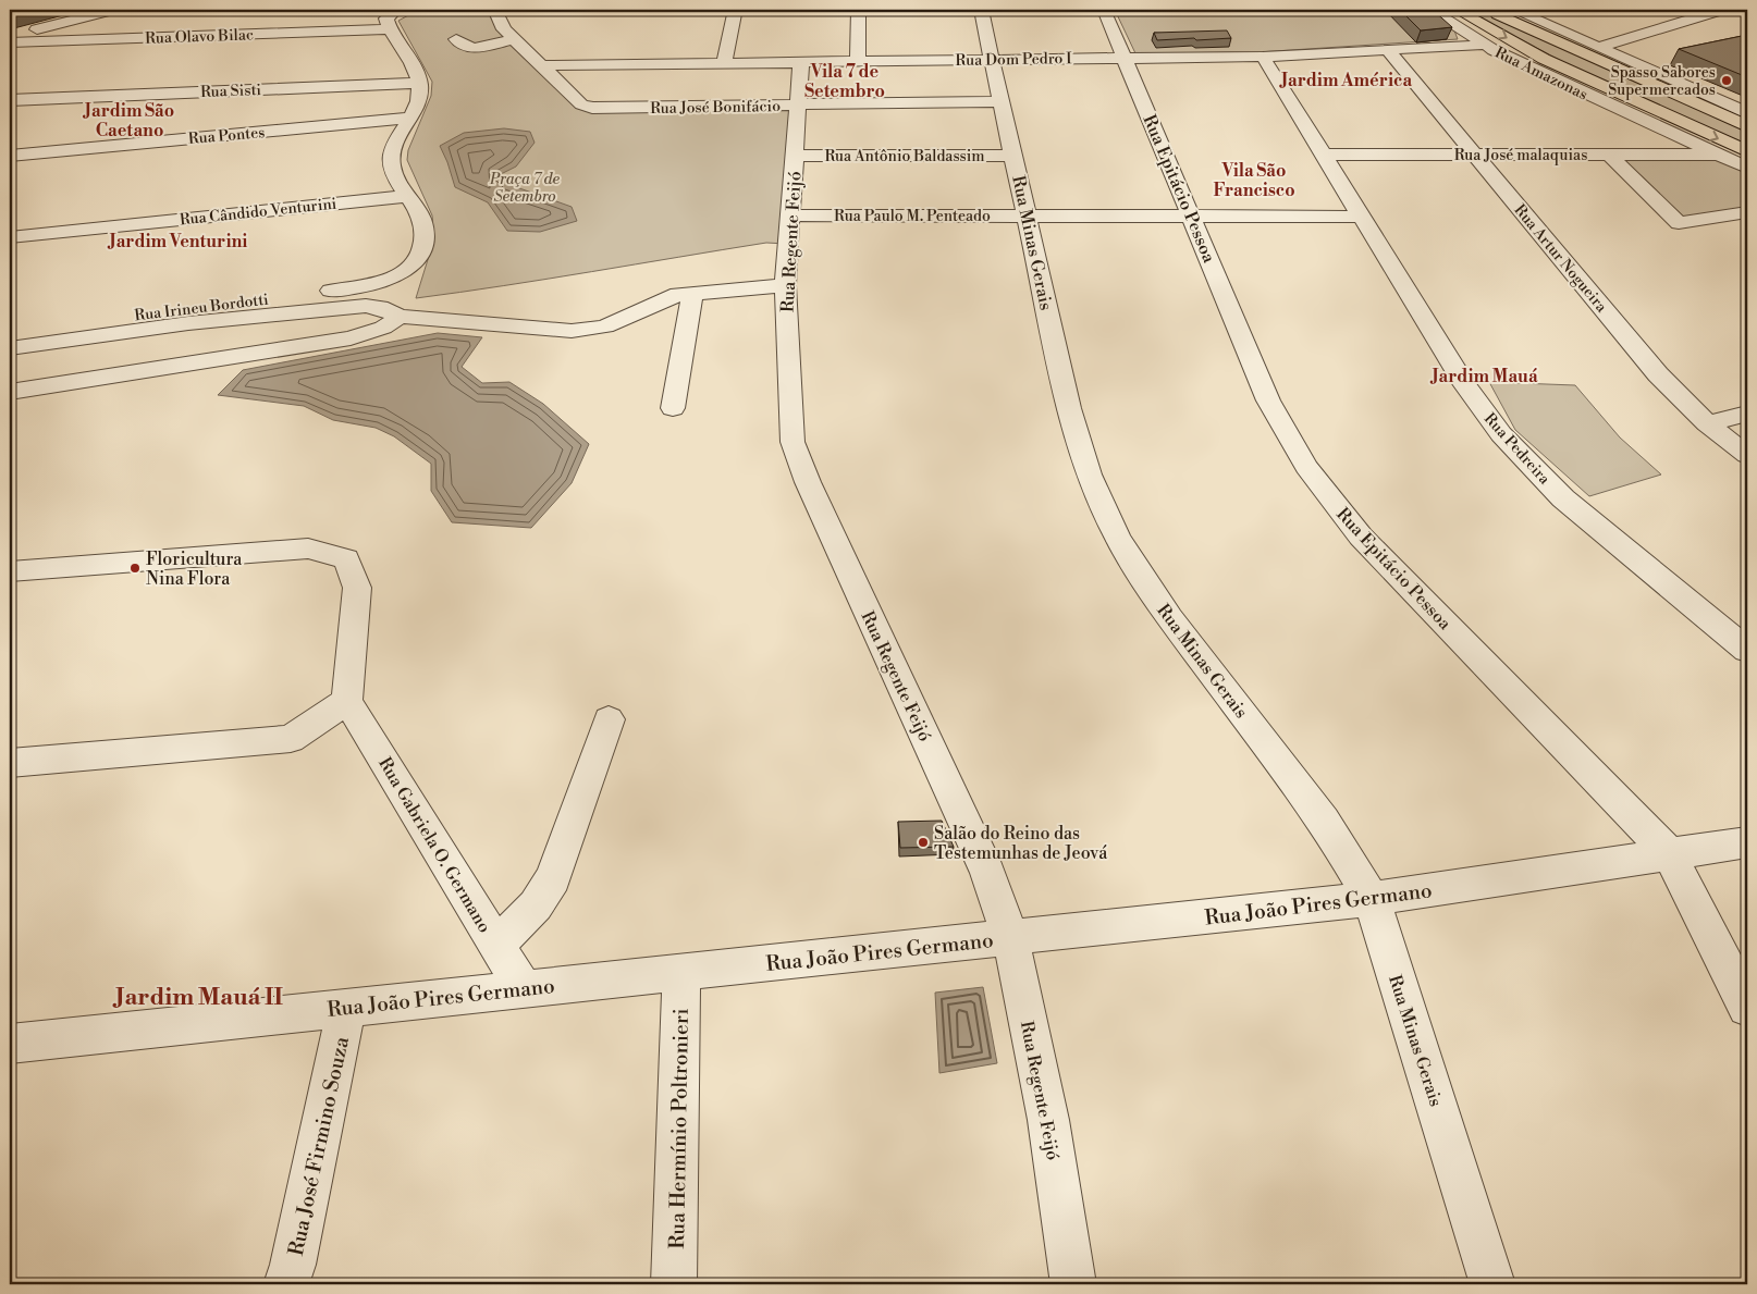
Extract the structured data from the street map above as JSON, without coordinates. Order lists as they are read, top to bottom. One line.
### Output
{"streets":{"street":["Rua Olavo Bilac","Rua Dom Pedro I","Rua Amazonas","Rua Sisti","Rua José Bonifácio","Rua Pontes","Rua José malaquias","Rua Antônio Baldassim","Rua Epitácio Pessoa","Rua Cândido Venturini","Rua Paulo M. Penteado","Rua Regente Feijó","Rua Minas Gerais","Rua Artur Nogueira","Rua Irineu Bordotti","Rua Pedreira","Rua Gabriela O. Germano","Rua João Pires Germano","Rua Hermínio Poltronieri","Rua José Firmino Souza"]},"crossings":[["Rua Dom Pedro I","Rua Amazonas"],["Rua Dom Pedro I","Rua José Bonifácio"],["Rua Dom Pedro I","Rua Epitácio Pessoa"],["Rua Dom Pedro I","Rua Regente Feijó"],["Rua Dom Pedro I","Rua Minas Gerais"],["Rua Dom Pedro I","Rua Artur Nogueira"],["Rua Dom Pedro I","Rua Pedreira"],["Rua Amazonas","Rua José malaquias"],["Rua José Bonifácio","Rua Regente Feijó"],["Rua José Bonifácio","Rua Minas Gerais"],["Rua José malaquias","Rua Artur Nogueira"],["Rua José malaquias","Rua Pedreira"],["Rua Antônio Baldassim","Rua Regente Feijó"],["Rua Antônio Baldassim","Rua Minas Gerais"],["Rua Epitácio Pessoa","Rua Paulo M. Penteado"],["Rua Epitácio Pessoa","Rua João Pires Germano"],["Rua Cândido Venturini","Rua Irineu Bordotti"],["Rua Paulo M. Penteado","Rua Regente Feijó"],["Rua Paulo M. Penteado","Rua Minas Gerais"],["Rua Paulo M. Penteado","Rua Pedreira"],["Rua Regente Feijó","Rua João Pires Germano"],["Rua Minas Gerais","Rua João Pires Germano"],["Rua Gabriela O. Germano","Rua João Pires Germano"],["Rua João Pires Germano","Rua Hermínio Poltronieri"],["Rua João Pires Germano","Rua José Firmino Souza"]],"districts":["Vila 7 de Setembro","Jardim América","Jardim São Caetano","Vila São Francisco","Jardim Venturini","Jardim Mauá","Jardim Mauá II"],"parks":["Praça 7 de Setembro"],"places":["Spasso Sabores Supermercados","Floricultura Nina Flora","Salão do Reino das Testemunhas de Jeová"]}
